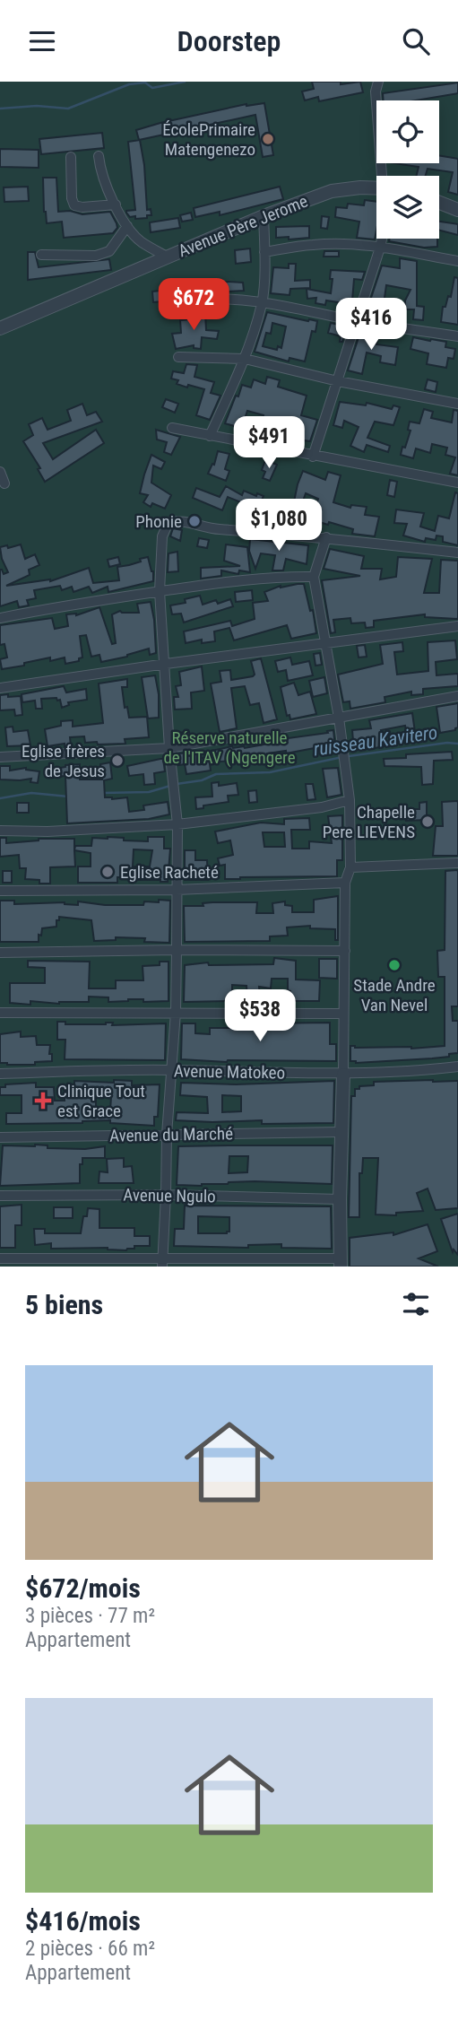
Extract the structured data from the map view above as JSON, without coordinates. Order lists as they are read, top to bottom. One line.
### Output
{"streets":{"street":["Avenue Père Jerome","Avenue Matokeo","Avenue du Marché","Avenue Ngulo"]},"water":["ruisseau Kavitero"],"parks":["Réserve naturelle de l'ITAV (Ngengere"],"places":{"other":["ÉcolePrimaire Matengenezo","Phonie","Eglise frères de Jesus","Chapelle Pere LIEVENS","Eglise Racheté","Stade Andre Van Nevel"],"health":["Clinique Tout est Grace"]},"page":{"header":"Doorstep","price":["$672","$416","$491","$1,080","$538"],"heading":"5 biens","list":[{"name":"$672/mois","note":"3 pièces · 77 m² · Appartement"},{"name":"$416/mois","note":"2 pièces · 66 m² · Appartement"}]}}
